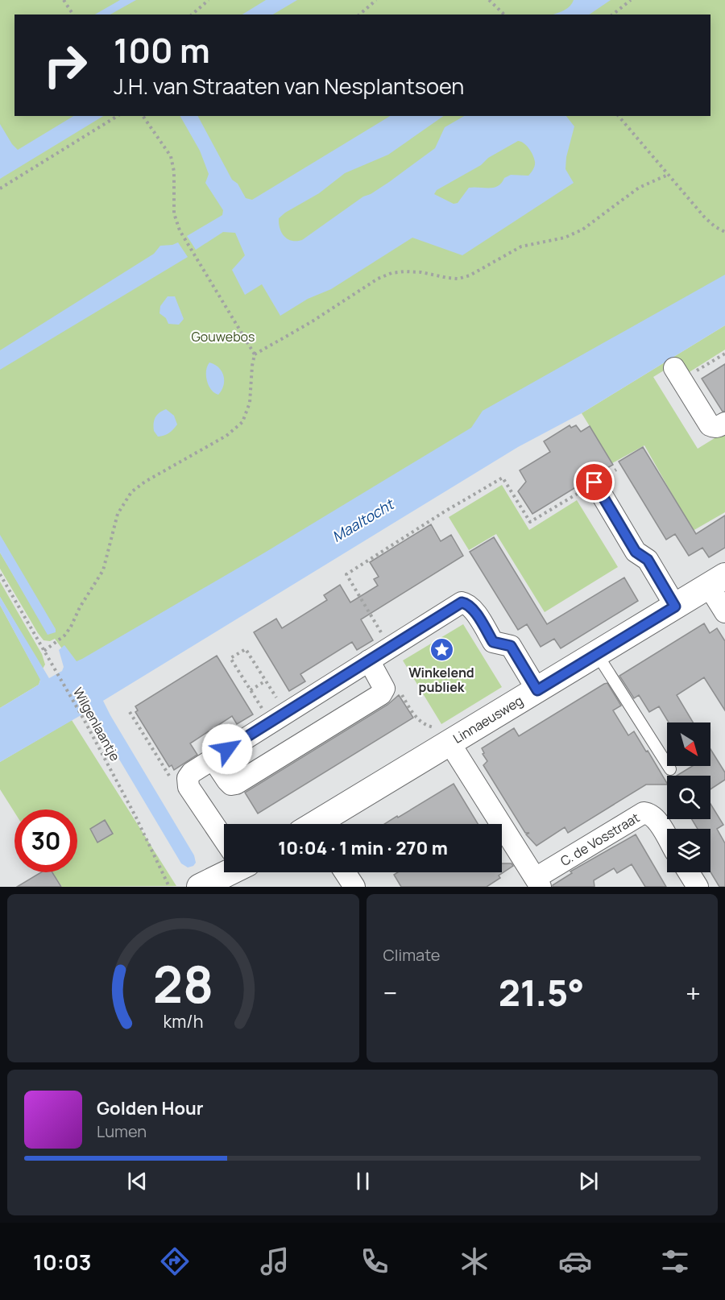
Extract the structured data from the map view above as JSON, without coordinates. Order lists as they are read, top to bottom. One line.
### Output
{"streets":{"street":["Linnaeusweg","C. de Vosstraat"],"path":["Wilgenlaantje"]},"water":["Maaltocht"],"parks":["Gouwebos"],"places":{"place":["Winkelend publiek"]},"north":"bottom right","page":{"turn":["100 m","J.H. van Straaten van Nesplantsoen"],"limit":"30","trip":"10:04 · 1 min · 270 m","tile":"Climate","heat":["−","21.5°","+"],"song":["Golden Hour","Lumen"],"tabs":"10:03","gauge":["28","km/h"]}}
